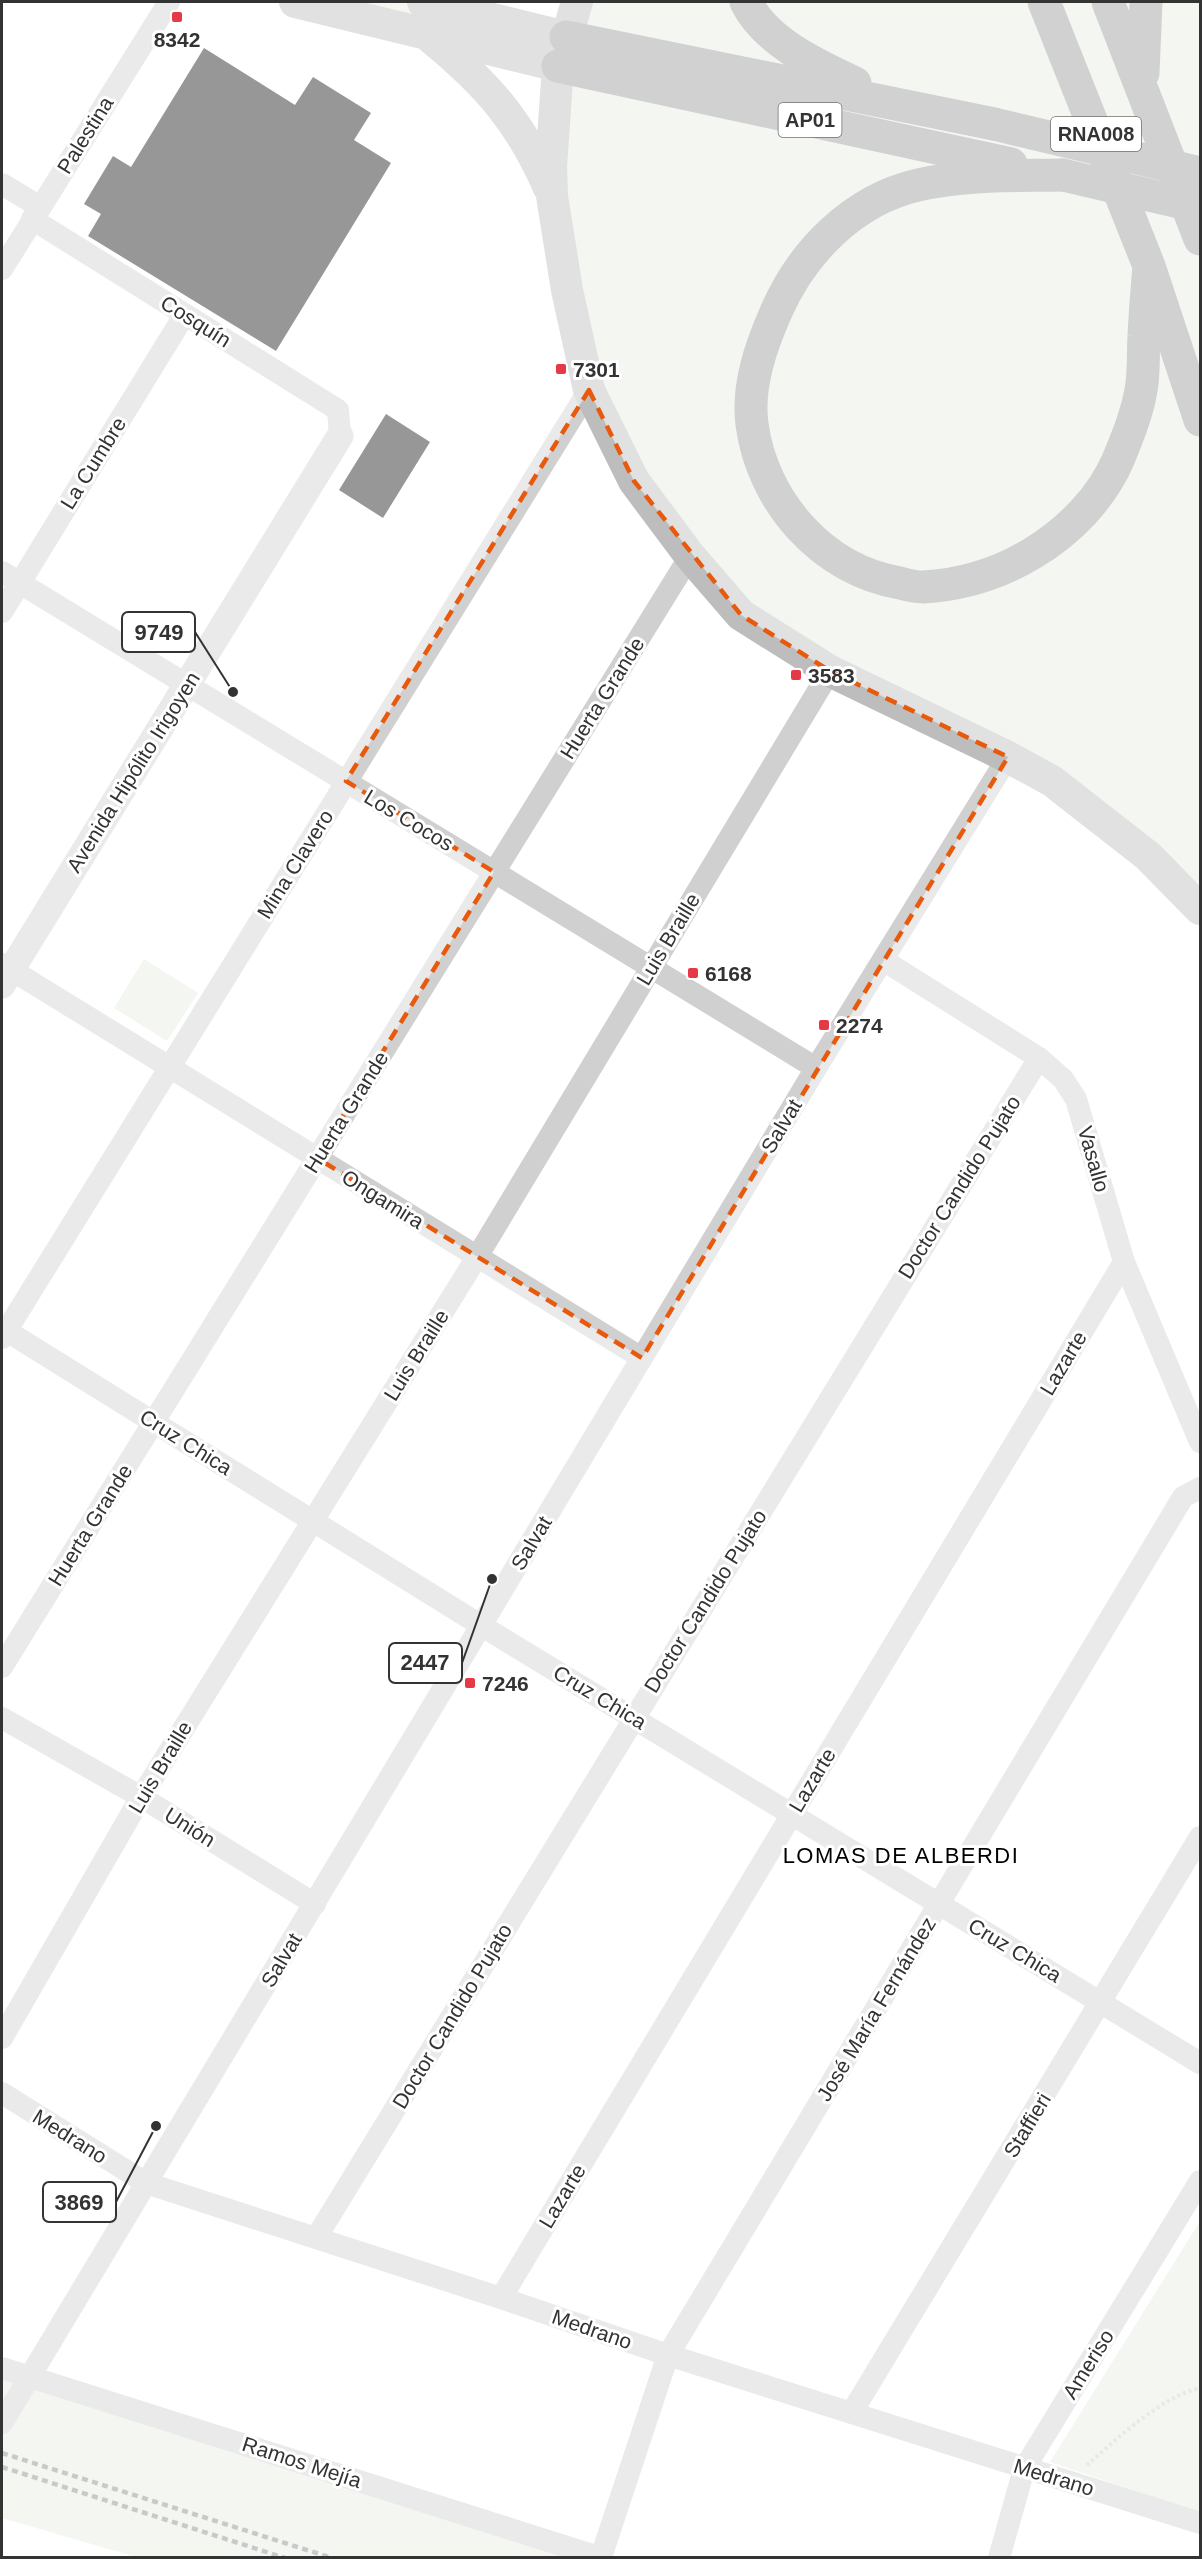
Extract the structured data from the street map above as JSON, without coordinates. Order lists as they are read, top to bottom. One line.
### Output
{"streets":{"highway":["AP01","RNA008"],"street":["Palestina","Cosquín","La Cumbre","Huerta Grande","Avenida Hipólito Irigoyen","Los Cocos","Mina Clavero","Luis Braille","Salvat","Vasallo","Doctor Candido Pujato","Ongamira","Lazarte","Cruz Chica","Unión","José María Fernández","Staffieri","Medrano","Ameriso","Ramos Mejía"]},"crossings":[["Palestina","Cosquín"],["Cosquín","La Cumbre"],["Cosquín","Avenida Hipólito Irigoyen"],["La Cumbre","Los Cocos"],["Huerta Grande","Los Cocos"],["Huerta Grande","Ongamira"],["Huerta Grande","Cruz Chica"],["Avenida Hipólito Irigoyen","Los Cocos"],["Avenida Hipólito Irigoyen","Ongamira"],["Los Cocos","Mina Clavero"],["Los Cocos","Luis Braille"],["Los Cocos","Salvat"],["Mina Clavero","Ongamira"],["Mina Clavero","Cruz Chica"],["Luis Braille","Ongamira"],["Luis Braille","Cruz Chica"],["Luis Braille","Unión"],["Salvat","Vasallo"],["Salvat","Ongamira"],["Salvat","Cruz Chica"],["Salvat","Unión"],["Salvat","Medrano"],["Salvat","Ramos Mejía"],["Vasallo","Doctor Candido Pujato"],["Vasallo","Lazarte"],["Doctor Candido Pujato","Cruz Chica"],["Doctor Candido Pujato","Medrano"],["Lazarte","Cruz Chica"],["Lazarte","Medrano"],["Cruz Chica","José María Fernández"],["Cruz Chica","Staffieri"],["José María Fernández","Medrano"],["José María Fernández","Ramos Mejía"],["Staffieri","Medrano"],["Medrano","Ameriso"]],"districts":["LOMAS DE ALBERDI"],"places":{"transit":["8342","7301","3583","6168","2274","7246"],"other":["9749","2447","3869"]}}
